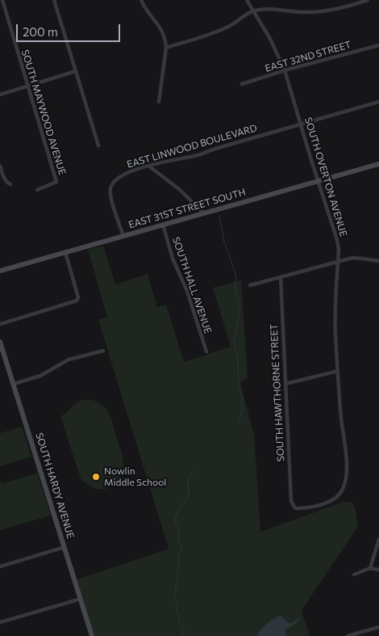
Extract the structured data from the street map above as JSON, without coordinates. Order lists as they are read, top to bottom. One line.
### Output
{"streets":{"street":["EAST 32ND STREET","SOUTH MAYWOOD AVENUE","EAST LINWOOD BOULEVARD","SOUTH OVERTON AVENUE","EAST 31ST STREET SOUTH","SOUTH HALL AVENUE","SOUTH HAWTHORNE STREET","SOUTH HARDY AVENUE"]},"crossings":[["EAST 32ND STREET","SOUTH OVERTON AVENUE"],["EAST LINWOOD BOULEVARD","SOUTH OVERTON AVENUE"],["EAST LINWOOD BOULEVARD","EAST 31ST STREET SOUTH"],["SOUTH OVERTON AVENUE","EAST 31ST STREET SOUTH"],["SOUTH OVERTON AVENUE","SOUTH HAWTHORNE STREET"],["EAST 31ST STREET SOUTH","SOUTH HALL AVENUE"]],"places":["Nowlin Middle School"],"scale_bar":"200 m"}
